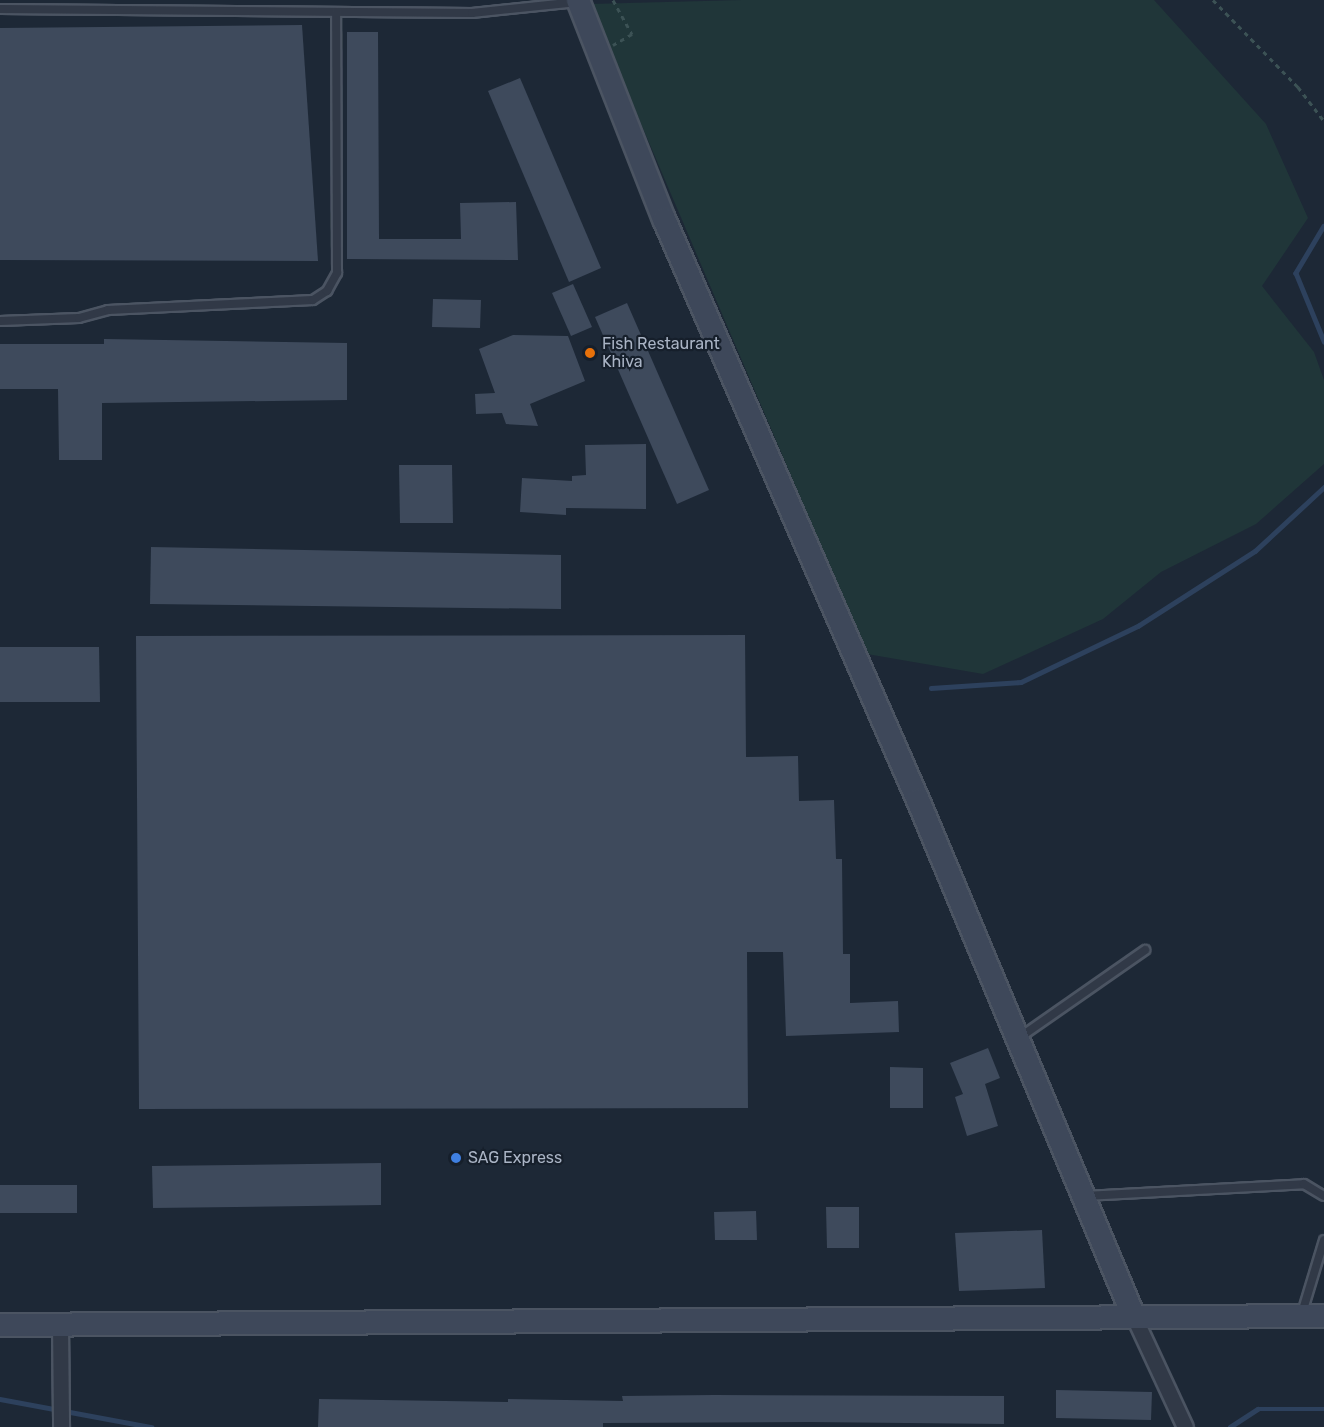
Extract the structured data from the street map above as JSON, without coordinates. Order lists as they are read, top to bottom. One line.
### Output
{"places":["Fish Restaurant Khiva","SAG Express"]}
